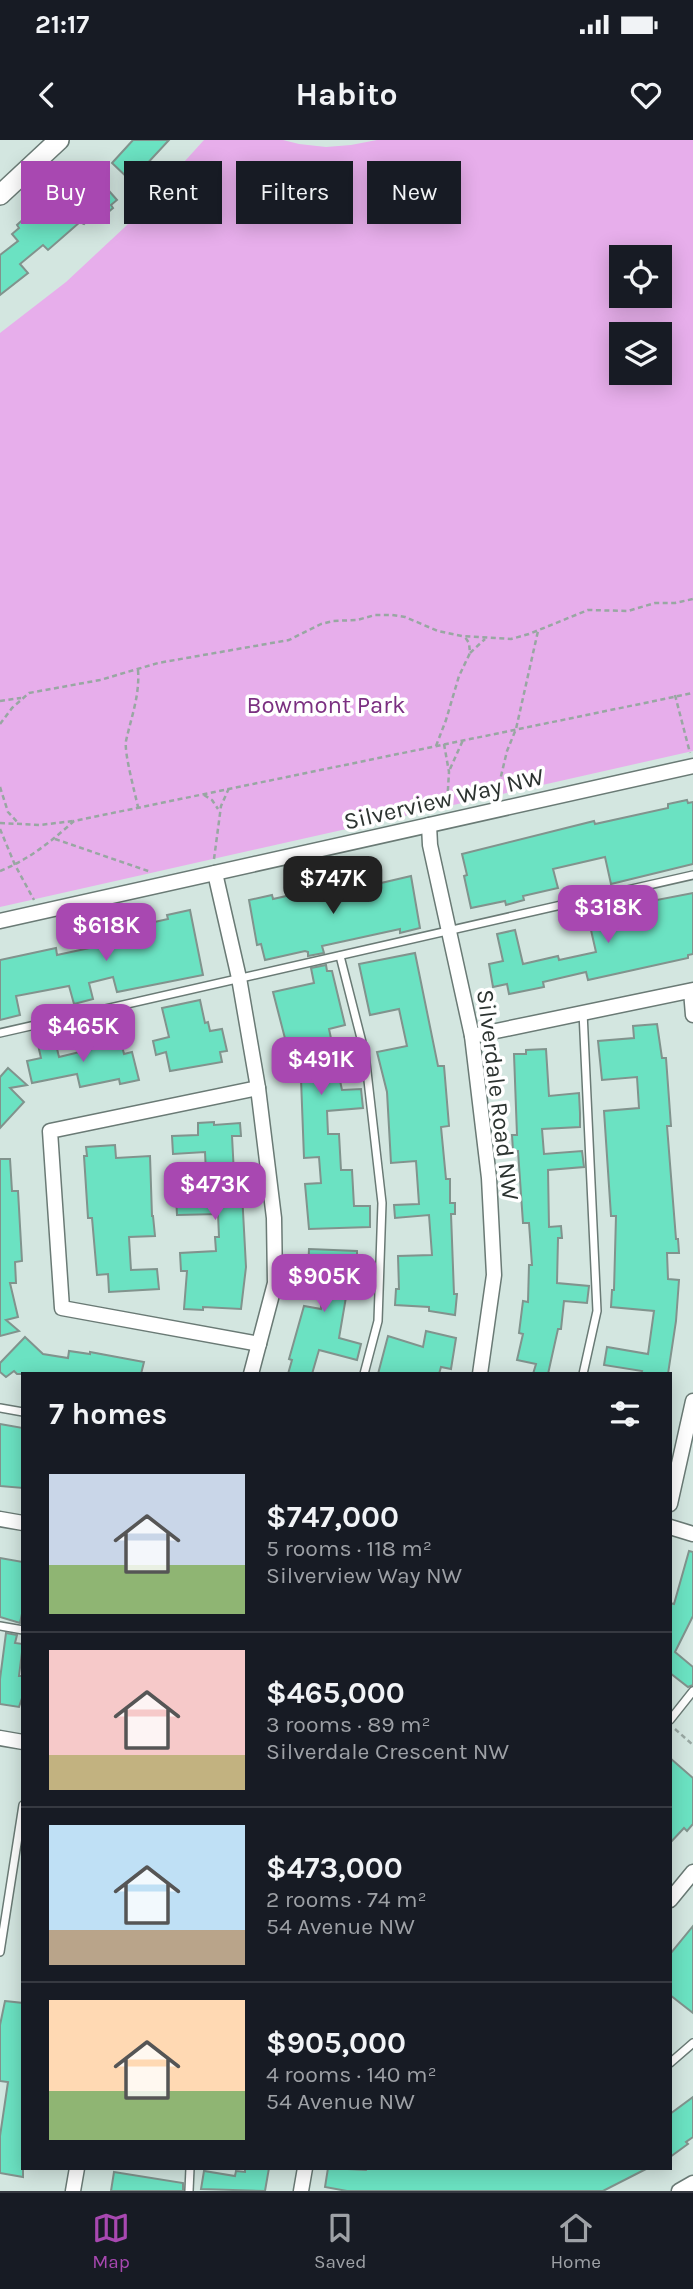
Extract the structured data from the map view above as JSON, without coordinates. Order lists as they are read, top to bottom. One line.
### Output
{"streets":{"street":["Silverview Way NW","Silverdale Road NW"]},"crossings":[["Silverview Way NW","Silverdale Road NW"]],"parks":["Bowmont Park"],"page":{"status":"21:17","header":"Habito","chip":["Buy","Rent","Filters","New"],"price":["$747K","$318K","$618K","$465K","$491K","$473K","$905K"],"heading":"7 homes","list":[{"name":"$747,000","note":"5 rooms · 118 m² · Silverview Way NW"},{"name":"$465,000","note":"3 rooms · 89 m² · Silverdale Crescent NW"},{"name":"$473,000","note":"2 rooms · 74 m² · 54 Avenue NW"},{"name":"$905,000","note":"4 rooms · 140 m² · 54 Avenue NW"}],"tabs":["Map","Saved","Home"]}}
